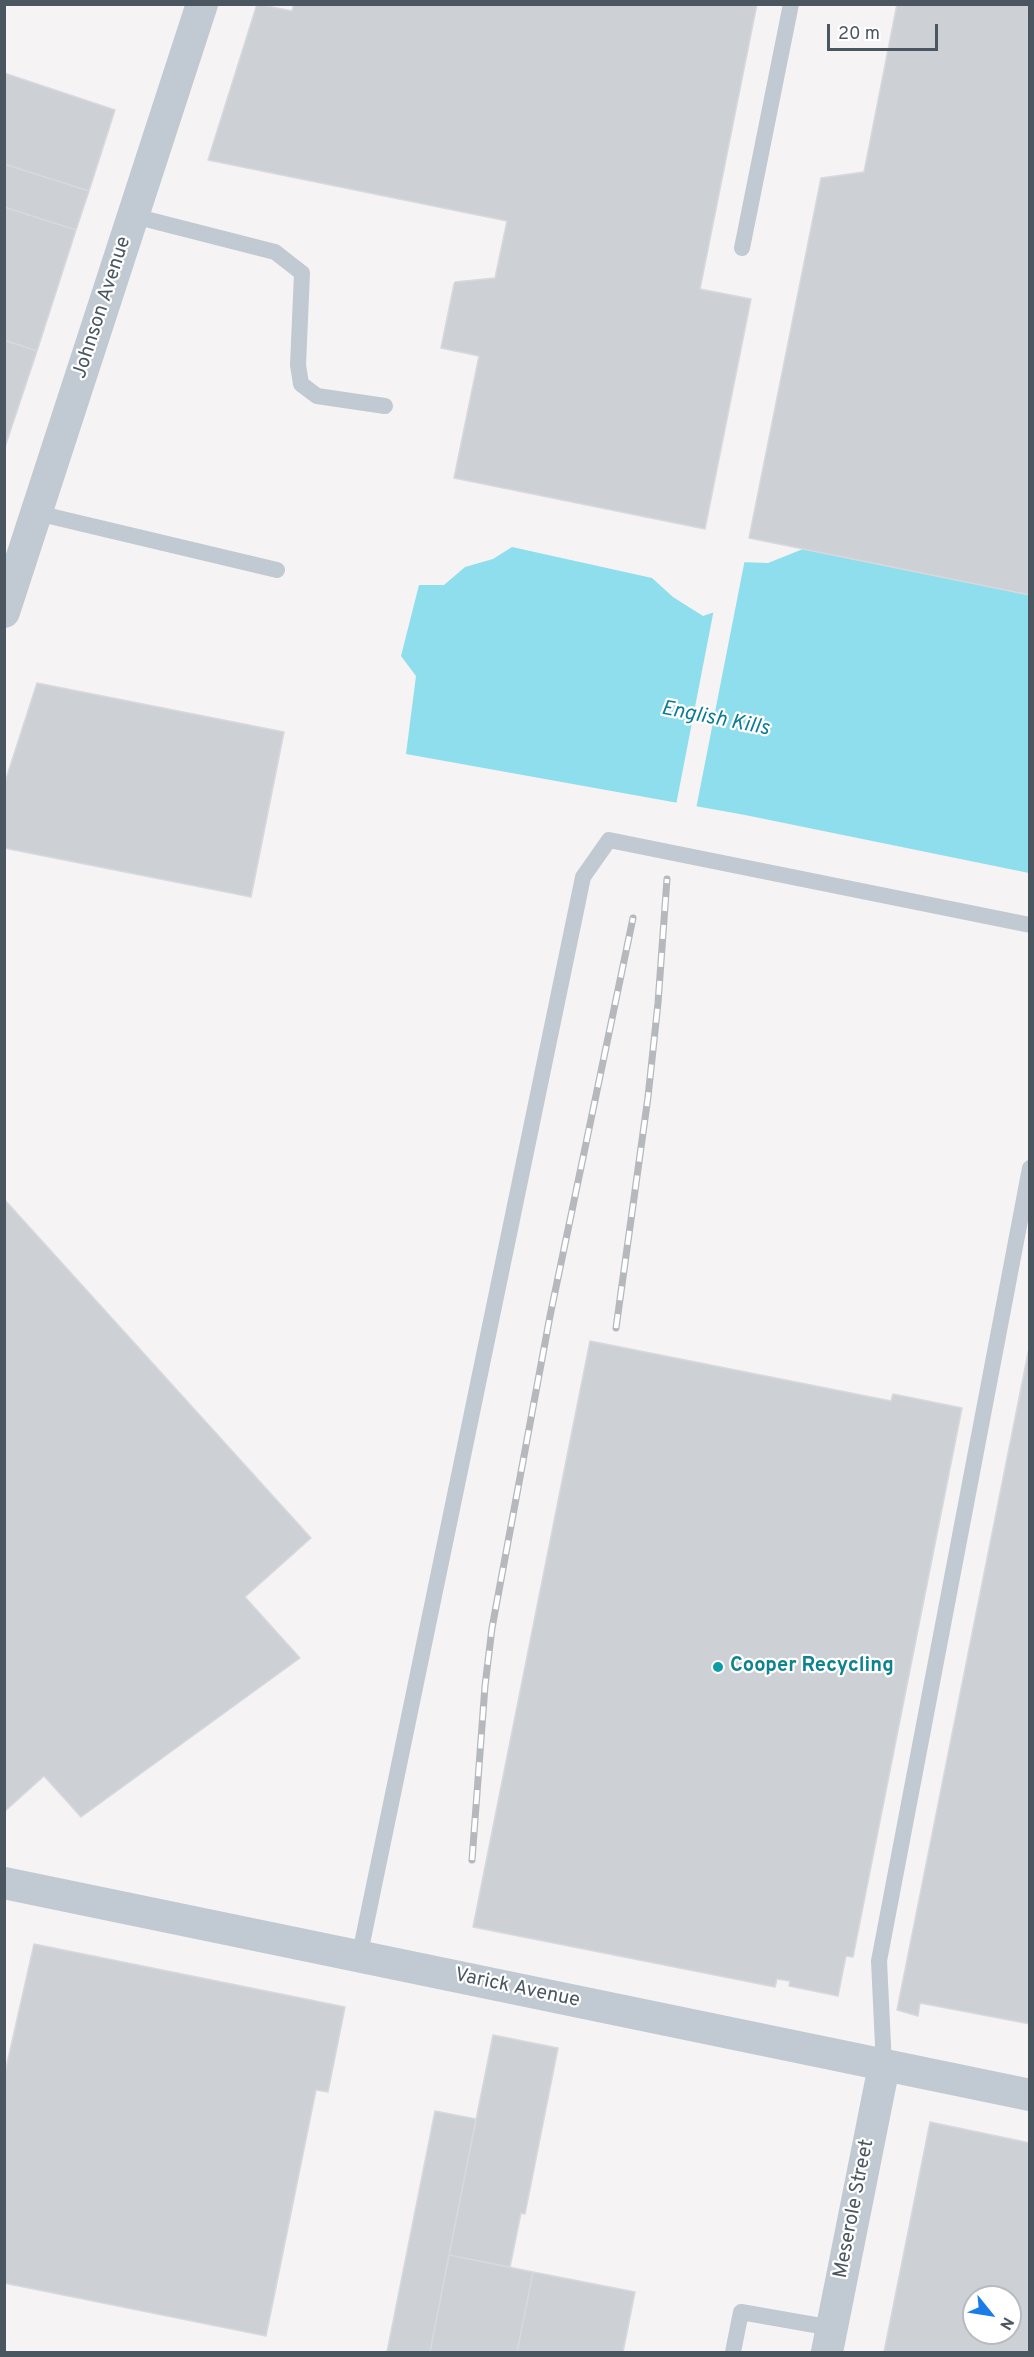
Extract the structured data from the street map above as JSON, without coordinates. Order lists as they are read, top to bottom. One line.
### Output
{"streets":{"street":["Johnson Avenue","Varick Avenue","Meserole Street"]},"crossings":[["Varick Avenue","Meserole Street"]],"water":["English Kills"],"places":["Cooper Recycling"],"scale_bar":"20 m","north":"bottom right"}
